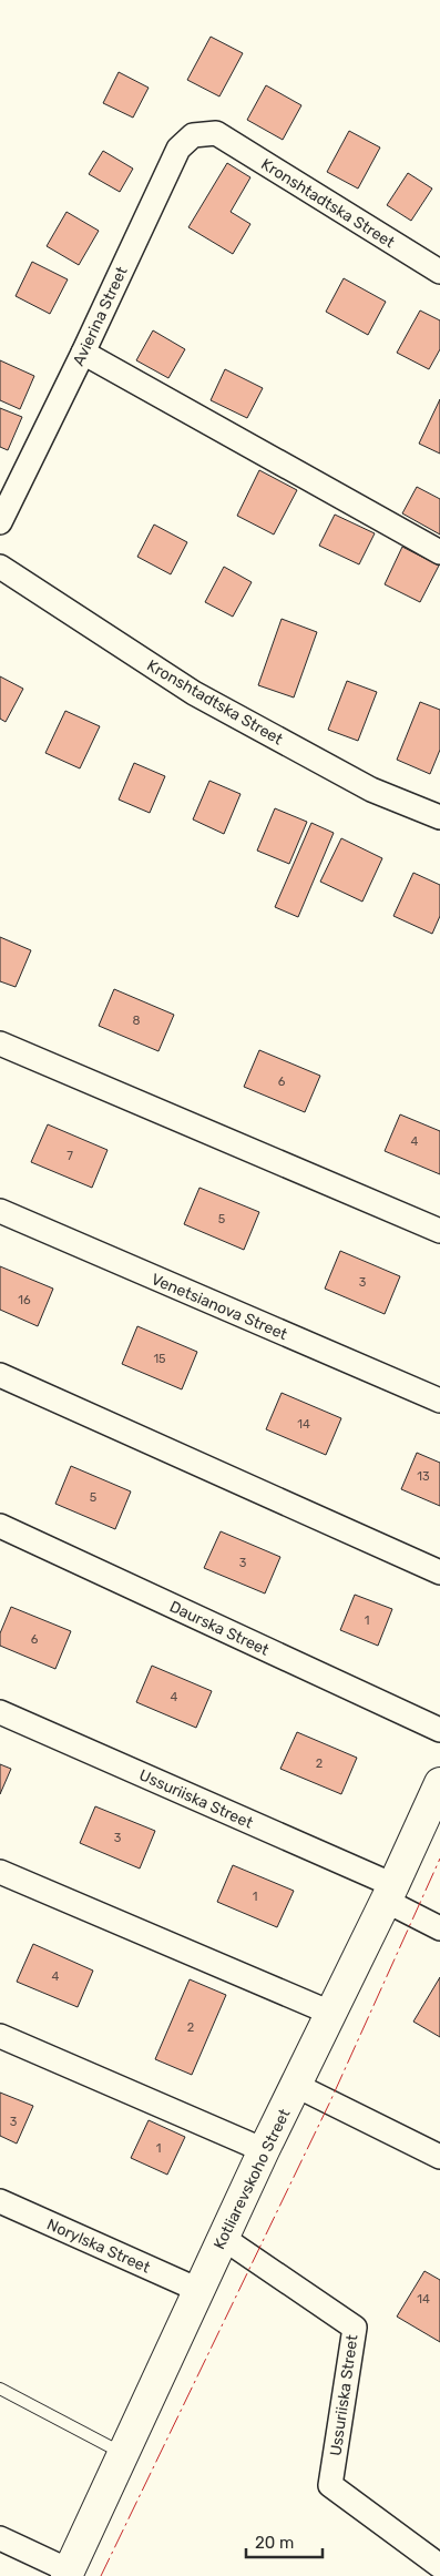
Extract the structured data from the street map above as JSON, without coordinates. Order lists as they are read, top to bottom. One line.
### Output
{"streets":{"street":["Kronshtadtska Street","Avierina Street","Venetsianova Street","Daurska Street","Ussuriiska Street","Kotliarevskoho Street","Norylska Street"]},"crossings":[["Kronshtadtska Street","Avierina Street"],["Ussuriiska Street","Kotliarevskoho Street"],["Kotliarevskoho Street","Norylska Street"]],"house_numbers":["8","6","4","7","5","3","16","15","14","13","5","3","1","6","4","2","3","1","4","2","3","1","14"],"scale_bar":"20 m"}
